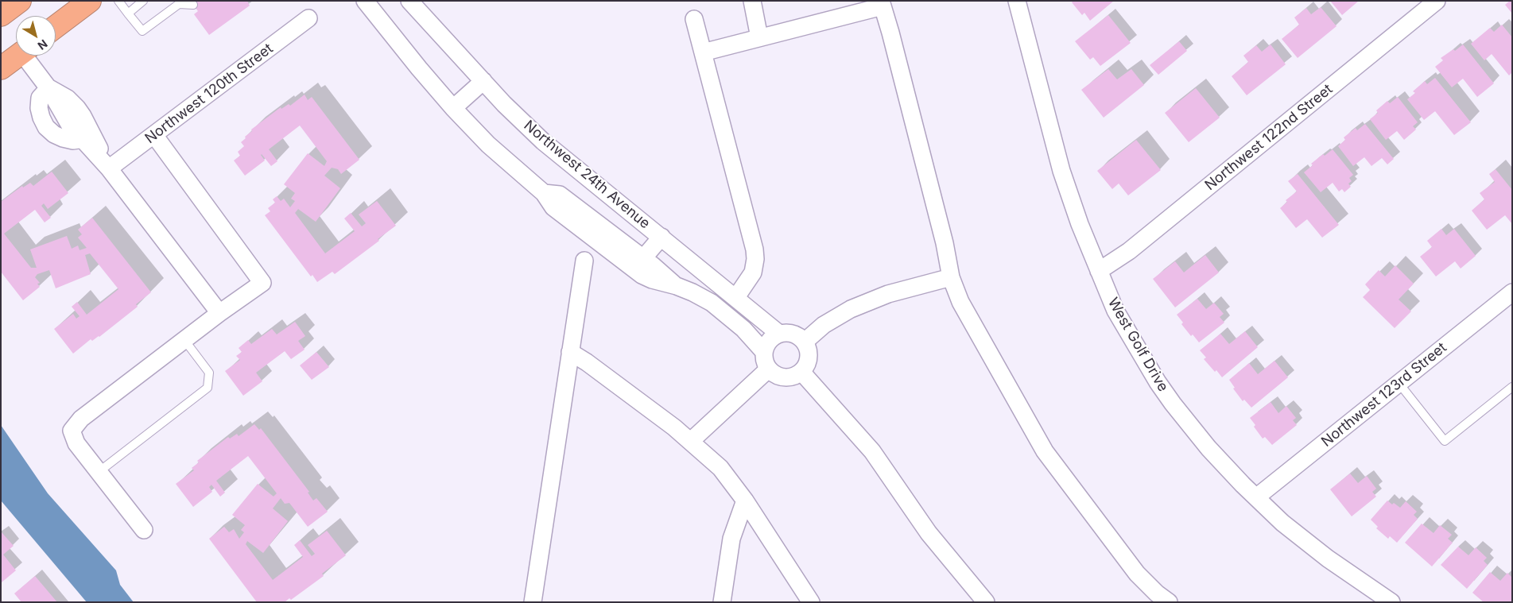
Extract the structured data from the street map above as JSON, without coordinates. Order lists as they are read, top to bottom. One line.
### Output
{"streets":{"street":["Northwest 120th Street","Northwest 122nd Street","Northwest 24th Avenue","West Golf Drive","Northwest 123rd Street"]},"crossings":[["Northwest 122nd Street","West Golf Drive"],["West Golf Drive","Northwest 123rd Street"]],"north":"bottom right"}
